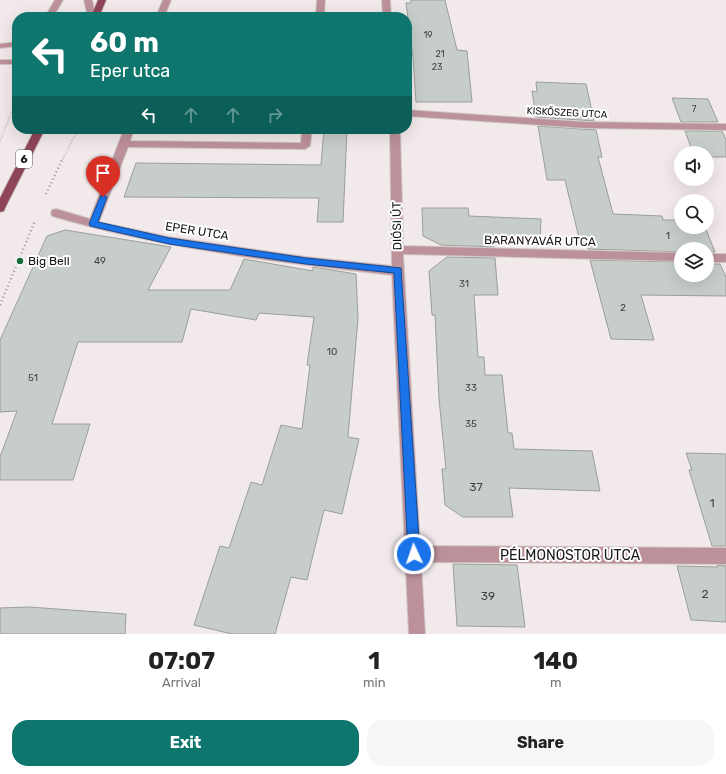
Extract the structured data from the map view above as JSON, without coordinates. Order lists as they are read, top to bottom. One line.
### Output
{"streets":{"main road":["6"],"street":["KISKŐSZEG UTCA","DIÓSI ÚT","EPER UTCA","BARANYAVÁR UTCA","PÉLMONOSTOR UTCA"]},"crossings":[["DIÓSI ÚT","EPER UTCA"],["DIÓSI ÚT","BARANYAVÁR UTCA"],["DIÓSI ÚT","PÉLMONOSTOR UTCA"]],"places":["Big Bell"],"house_numbers":["19","21","23","7","1","49","31","2","10","51","33","35","37","1","2","39"],"page":{"turn":["60 m","Eper utca"],"eta":["07:07","Arrival","1","min","140","m"],"buttons":["Exit","Share"]}}
